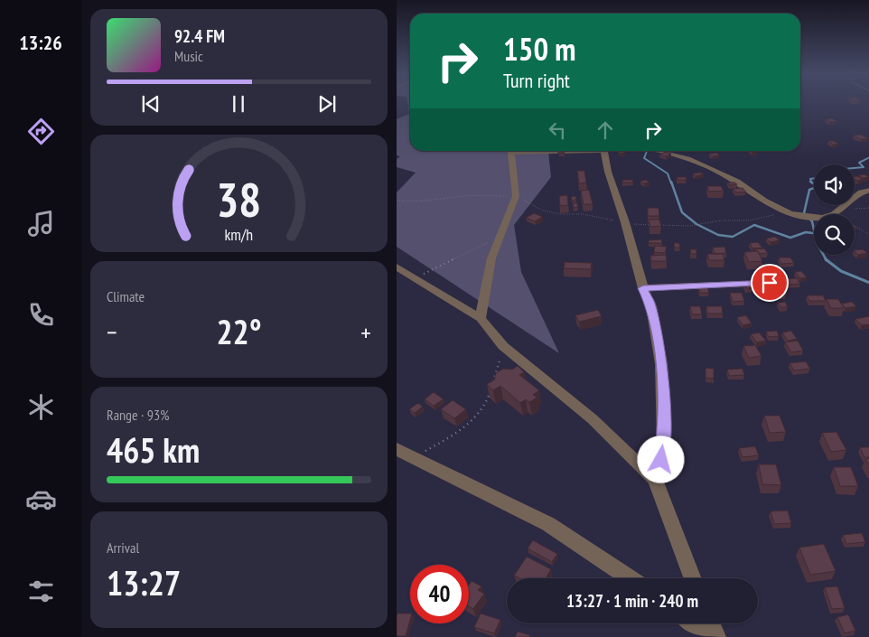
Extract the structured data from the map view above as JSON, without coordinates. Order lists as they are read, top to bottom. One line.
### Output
{"page":{"tabs":"13:26","turn":["150 m","Turn right"],"song":["92.4 FM","Music"],"tile":["Climate",["Range · 93%","465 km"],["Arrival","13:27"]],"heat":["−","22°","+"],"limit":"40","trip":"13:27 · 1 min · 240 m","gauge":["38","km/h"]}}
